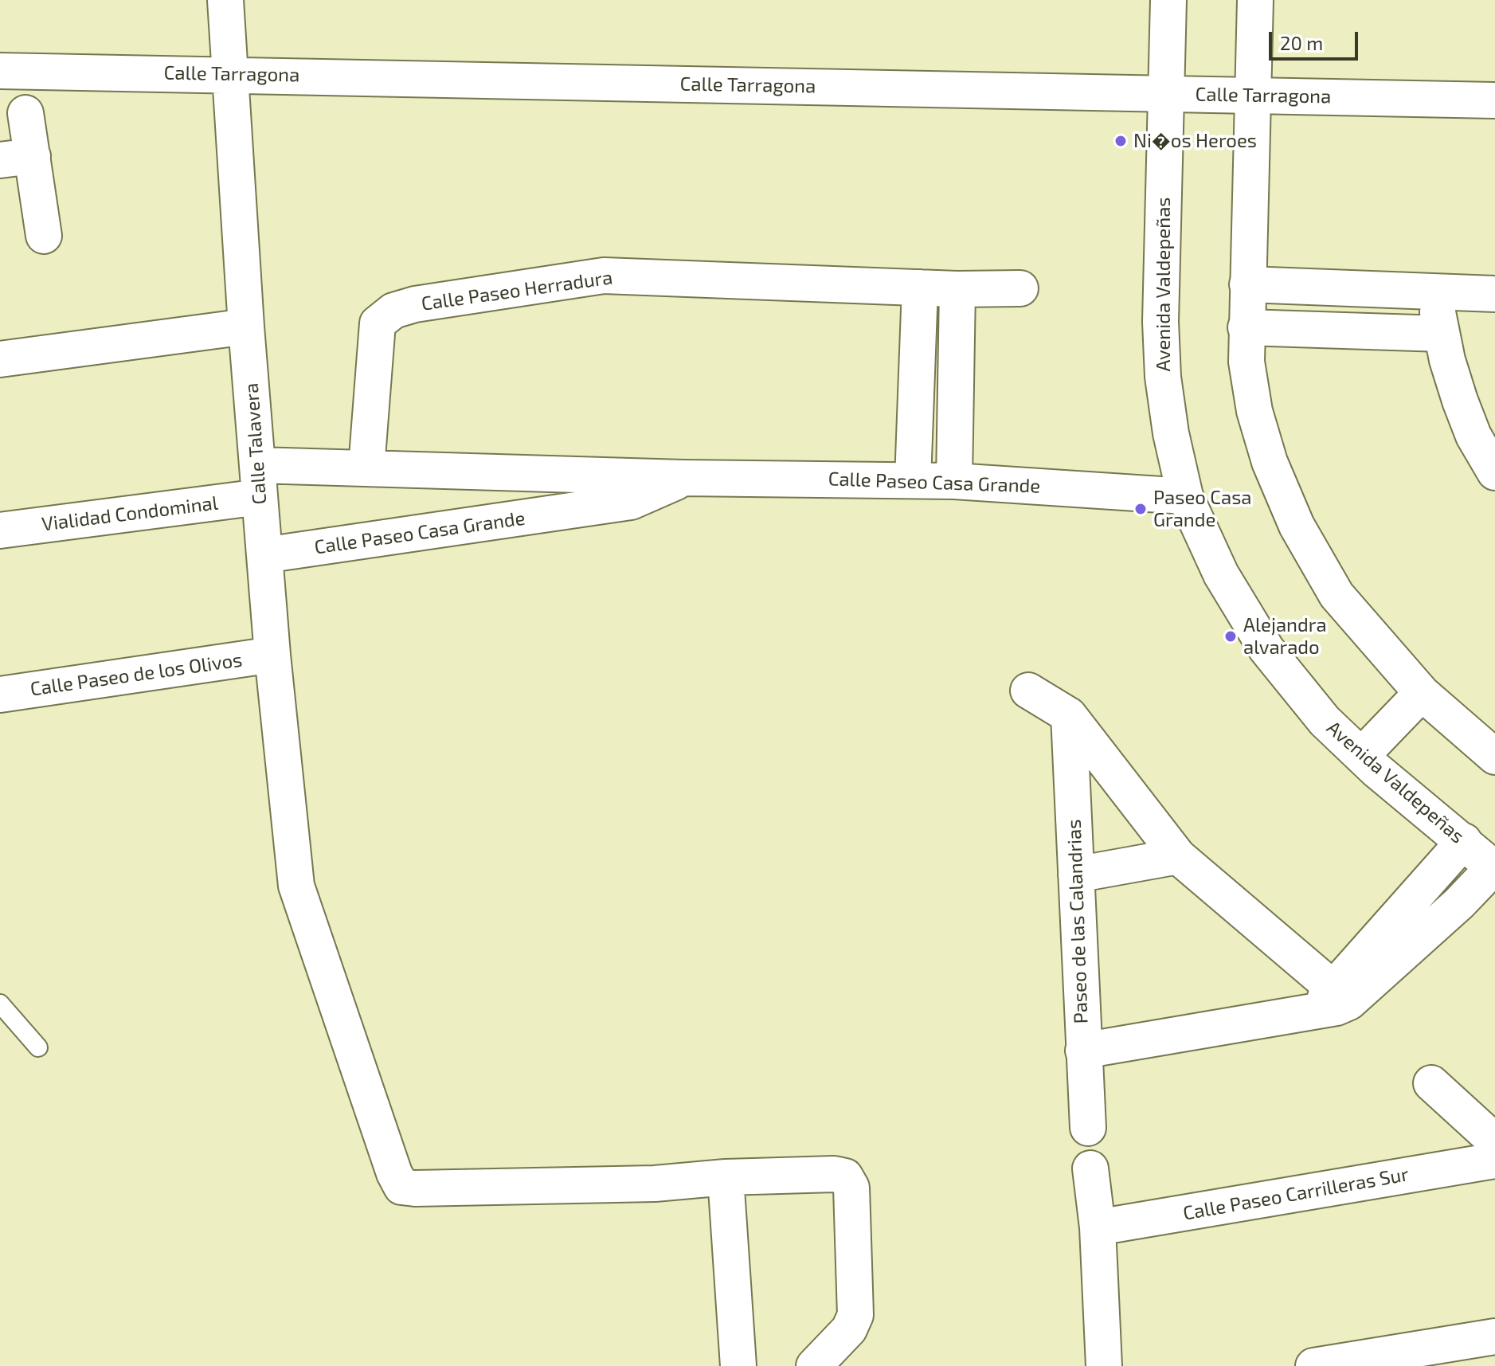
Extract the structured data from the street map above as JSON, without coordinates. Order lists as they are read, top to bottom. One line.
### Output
{"streets":{"street":["Calle Tarragona","Avenida Valdepeñas","Calle Paseo Herradura","Calle Talavera","Calle Paseo Casa Grande","Vialidad Condominal","Calle Paseo de los Olivos","Paseo de las Calandrias","Calle Paseo Carrilleras Sur"]},"crossings":[["Calle Tarragona","Avenida Valdepeñas"],["Calle Tarragona","Calle Talavera"],["Avenida Valdepeñas","Calle Paseo Casa Grande"],["Calle Paseo Herradura","Calle Paseo Casa Grande"],["Calle Talavera","Calle Paseo Casa Grande"],["Calle Talavera","Vialidad Condominal"],["Calle Talavera","Calle Paseo de los Olivos"],["Calle Paseo Casa Grande","Vialidad Condominal"]],"places":["Ni�os Heroes","Paseo Casa Grande","Alejandra alvarado"],"scale_bar":"20 m"}
